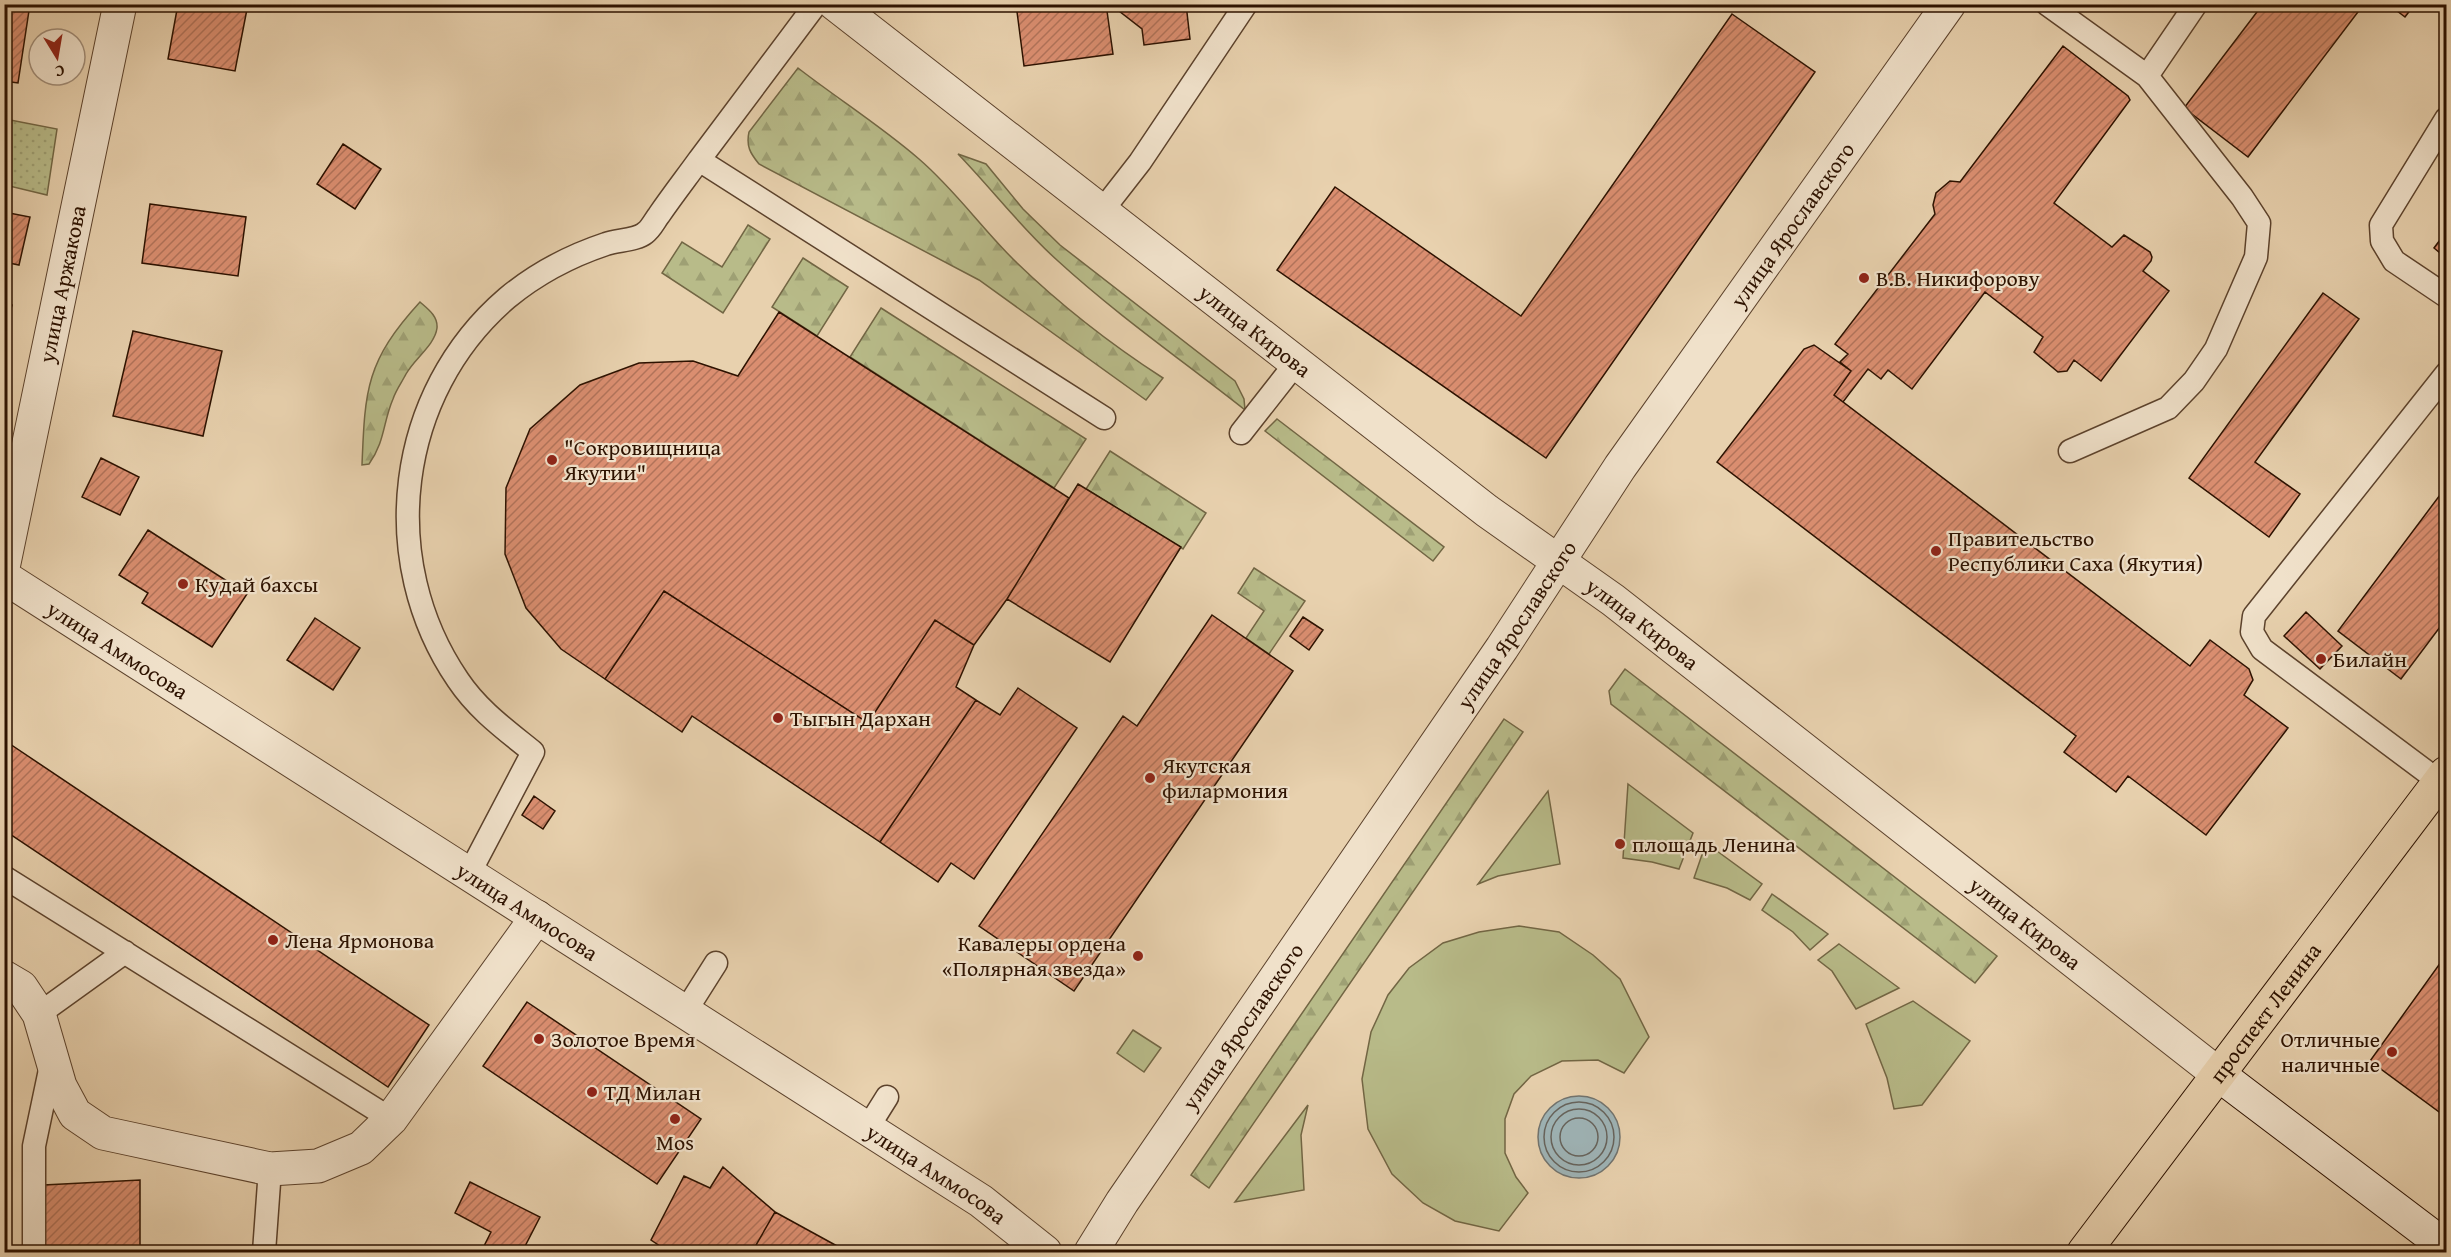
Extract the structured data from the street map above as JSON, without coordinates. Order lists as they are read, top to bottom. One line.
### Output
{"streets":{"main road":["проспект Ленина"],"street":["улица Ярославского","улица Аржакова","улица Кирова","улица Аммосова"]},"crossings":[["улица Ярославского","улица Кирова"],["улица Кирова","проспект Ленина"]],"places":["В.В. Никифорову","\"Сокровищница Якутии\"","Правительство Республики Саха (Якутия)","Кудай бахсы","Билайн","Тыгын Дархан","Якутская филармония","площадь Ленина","Лена Ярмонова","Кавалеры ордена «Полярная звезда»","Золотое Время","Отличные наличные","ТД Милан","Mos"],"north":"bottom"}
